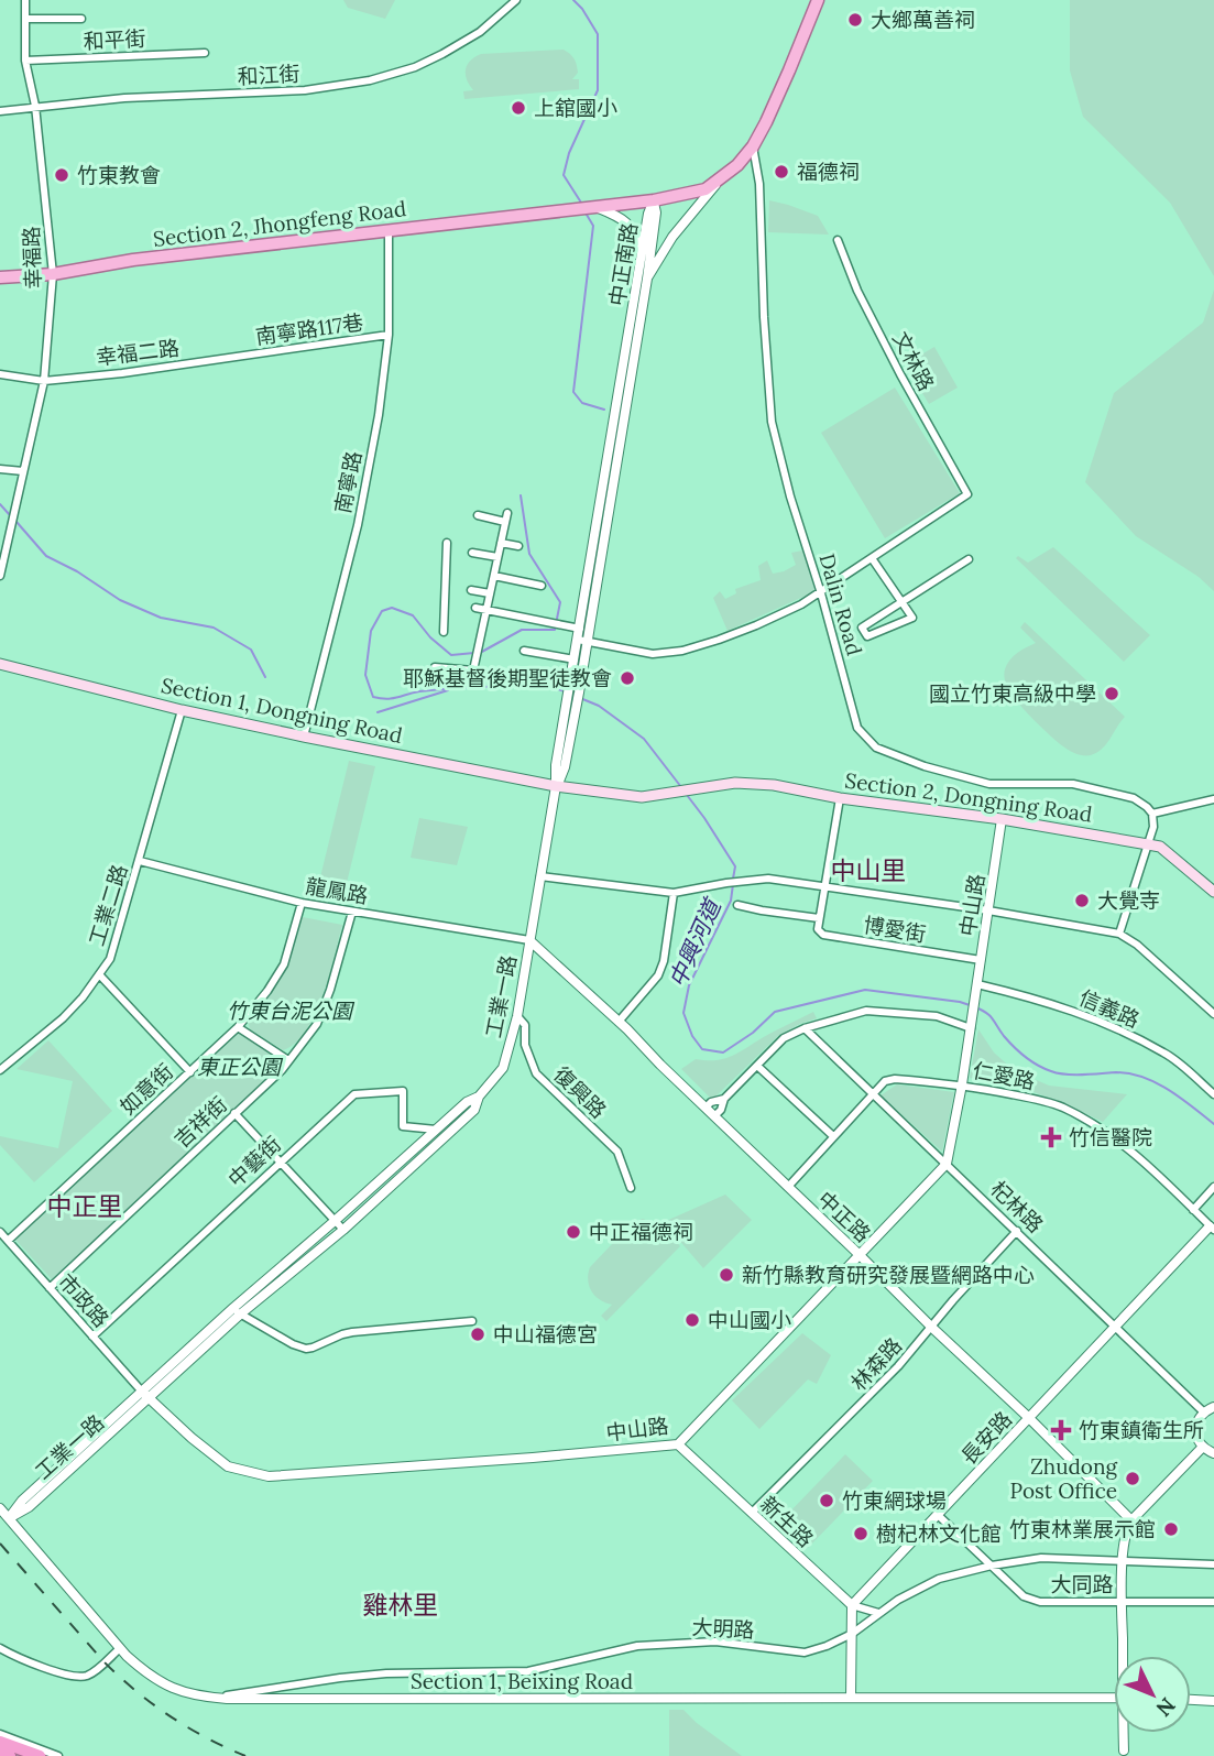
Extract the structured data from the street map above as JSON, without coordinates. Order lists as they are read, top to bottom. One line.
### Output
{"streets":{"main road":["Section 2, Jhongfeng Road","Section 1, Dongning Road","Section 2, Dongning Road"],"street":["和平街","和江街","幸福路","中正南路","南寧路117巷","幸福二路","南寧路","Dalin Road","龍鳳路","工業二路","中山路","博愛街","工業一路","信義路","仁愛路","如意街","復興路","吉祥街","中藝街","杞林路","中正路","市政路","林森路","長安路","新生路","大同路","大明路","Section 1, Beixing Road"]},"crossings":[["和平街","幸福路"],["和江街","幸福路"],["Section 2, Jhongfeng Road","幸福路"],["Section 2, Jhongfeng Road","南寧路"],["幸福路","幸福二路"],["中正南路","Section 1, Dongning Road"],["中正南路","Section 2, Dongning Road"],["中正南路","工業一路"],["南寧路117巷","幸福二路"],["南寧路117巷","南寧路"],["南寧路","Section 1, Dongning Road"],["Section 1, Dongning Road","Section 2, Dongning Road"],["Section 1, Dongning Road","工業二路"],["Section 2, Dongning Road","中山路"],["龍鳳路","工業二路"],["龍鳳路","工業一路"],["龍鳳路","如意街"],["龍鳳路","吉祥街"],["龍鳳路","中正路"],["中山路","博愛街"],["中山路","工業一路"],["中山路","信義路"],["中山路","杞林路"],["中山路","中正路"],["中山路","市政路"],["中山路","新生路"],["工業一路","復興路"],["工業一路","中藝街"],["工業一路","中正路"],["工業一路","市政路"],["工業一路","Section 1, Beixing Road"],["仁愛路","杞林路"],["仁愛路","中正路"],["仁愛路","長安路"],["如意街","市政路"],["吉祥街","市政路"],["中藝街","市政路"],["杞林路","林森路"],["杞林路","長安路"],["中正路","林森路"],["中正路","長安路"],["林森路","新生路"],["長安路","新生路"],["長安路","大同路"],["新生路","大明路"],["大同路","大明路"],["大明路","Section 1, Beixing Road"]],"districts":["中山里","中正里","雞林里"],"water":["中興河道"],"parks":["竹東台泥公園","東正公園"],"places":{"other":["大鄉萬善祠","上舘國小","福德祠","竹東教會","耶穌基督後期聖徒教會","國立竹東高級中學","大覺寺","中正福德祠","新竹縣教育研究發展暨網路中心","中山國小","中山福德宮","Zhudong Post Office","竹東網球場","竹東林業展示館","樹杞林文化館"],"health":["竹信醫院","竹東鎮衛生所"]},"north":"bottom right"}
